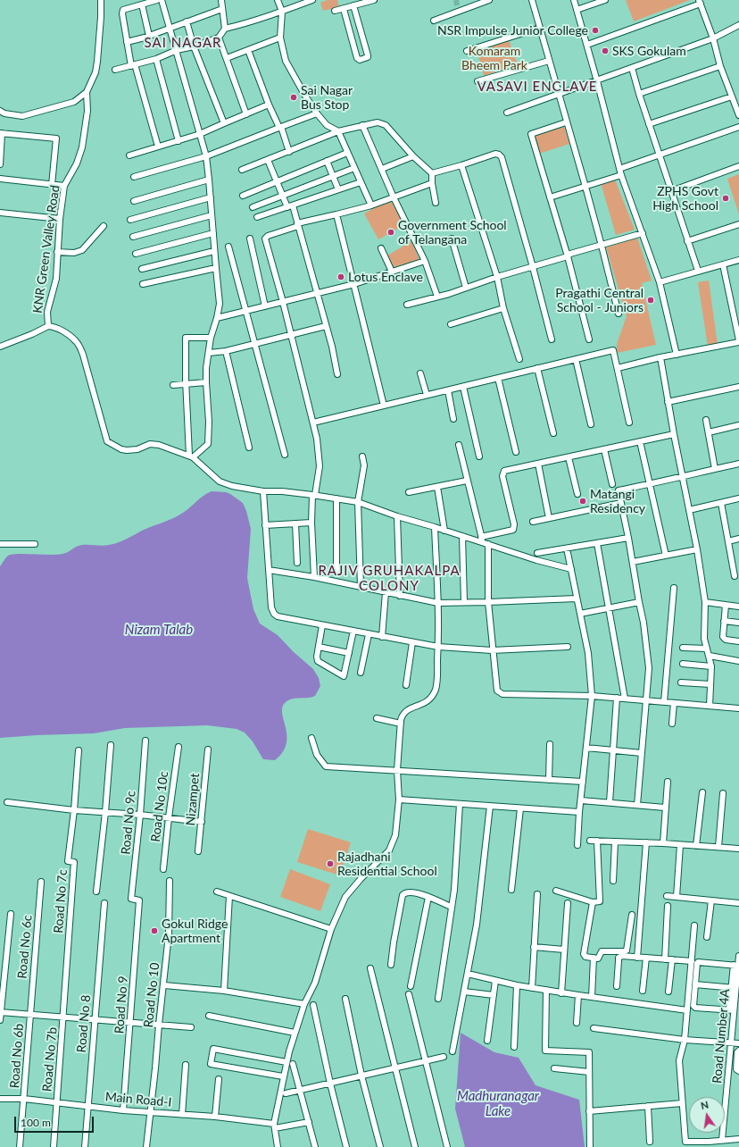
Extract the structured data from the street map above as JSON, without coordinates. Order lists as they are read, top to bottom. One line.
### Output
{"streets":{"street":["KNR Green Valley Road","Nizampet","Road No 10c","Road No 9c","Road No 7c","Road No 6c","Road No 10","Road No 9","Road No 8","Road Number 4A","Road No 6b","Road No 7b","Main Road-I"]},"crossings":[["Road No 9c","Road No 9"],["Road No 7c","Road No 7b"],["Road No 6c","Road No 6b"],["Road No 10","Main Road-I"],["Road No 9","Main Road-I"],["Road No 8","Main Road-I"],["Road No 6b","Main Road-I"],["Road No 7b","Main Road-I"]],"districts":["SAI NAGAR","VASAVI ENCLAVE","RAJIV GRUHAKALPA COLONY"],"water":["Nizam Talab","Madhuranagar Lake"],"parks":["Komaram Bheem Park"],"places":["NSR Impulse Junior College","SKS Gokulam","Sai Nagar Bus Stop","ZPHS Govt High School","Government School of Telangana","Lotus Enclave","Pragathi Central School - Juniors","Matangi Residency","Rajadhani Residential School","Gokul Ridge Apartment"],"scale_bar":"100 m","north":"top"}
